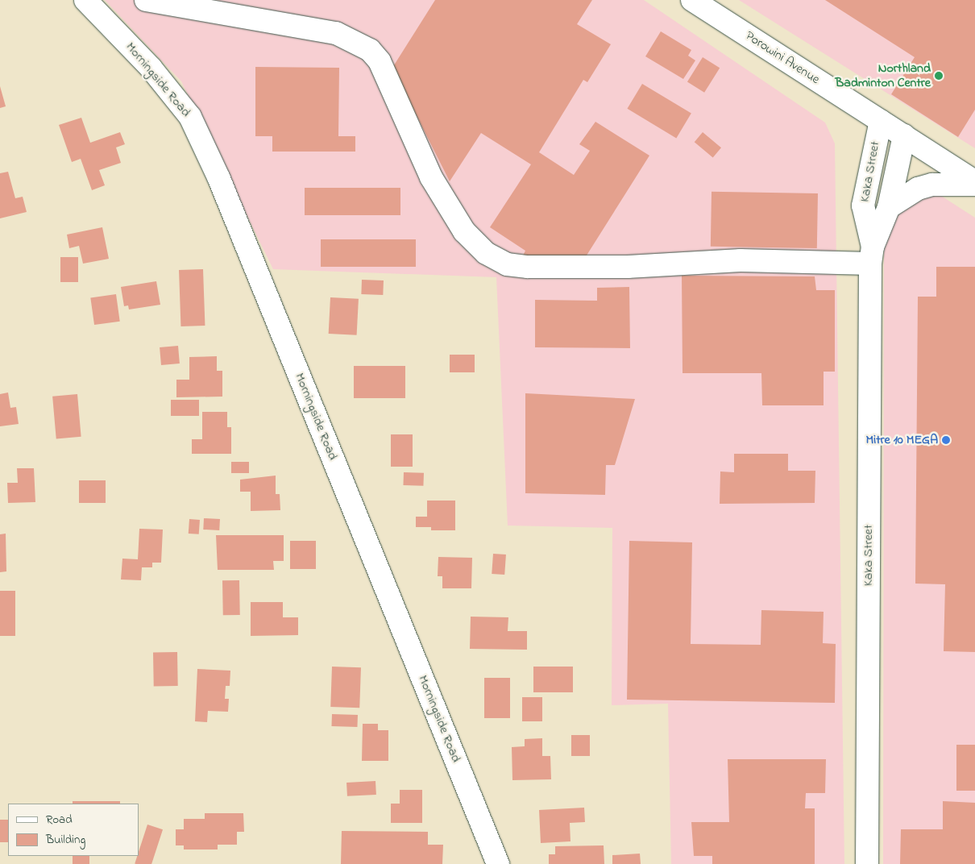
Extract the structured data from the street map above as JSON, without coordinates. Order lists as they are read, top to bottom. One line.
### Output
{"streets":{"street":["Porowini Avenue","Morningside Road","Kaka Street"]},"crossings":[["Porowini Avenue","Kaka Street"]],"places":["Northland Badminton Centre","Mitre 10 MEGA"],"legend":["Road","Building"]}
